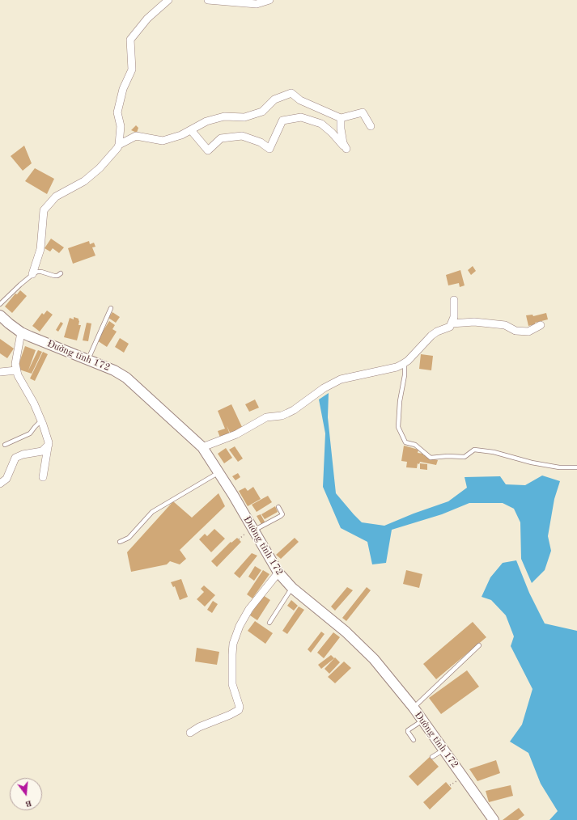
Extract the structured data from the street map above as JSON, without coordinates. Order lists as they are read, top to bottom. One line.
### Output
{"streets":{"main road":["Đường tỉnh 172"]},"north":"bottom"}
